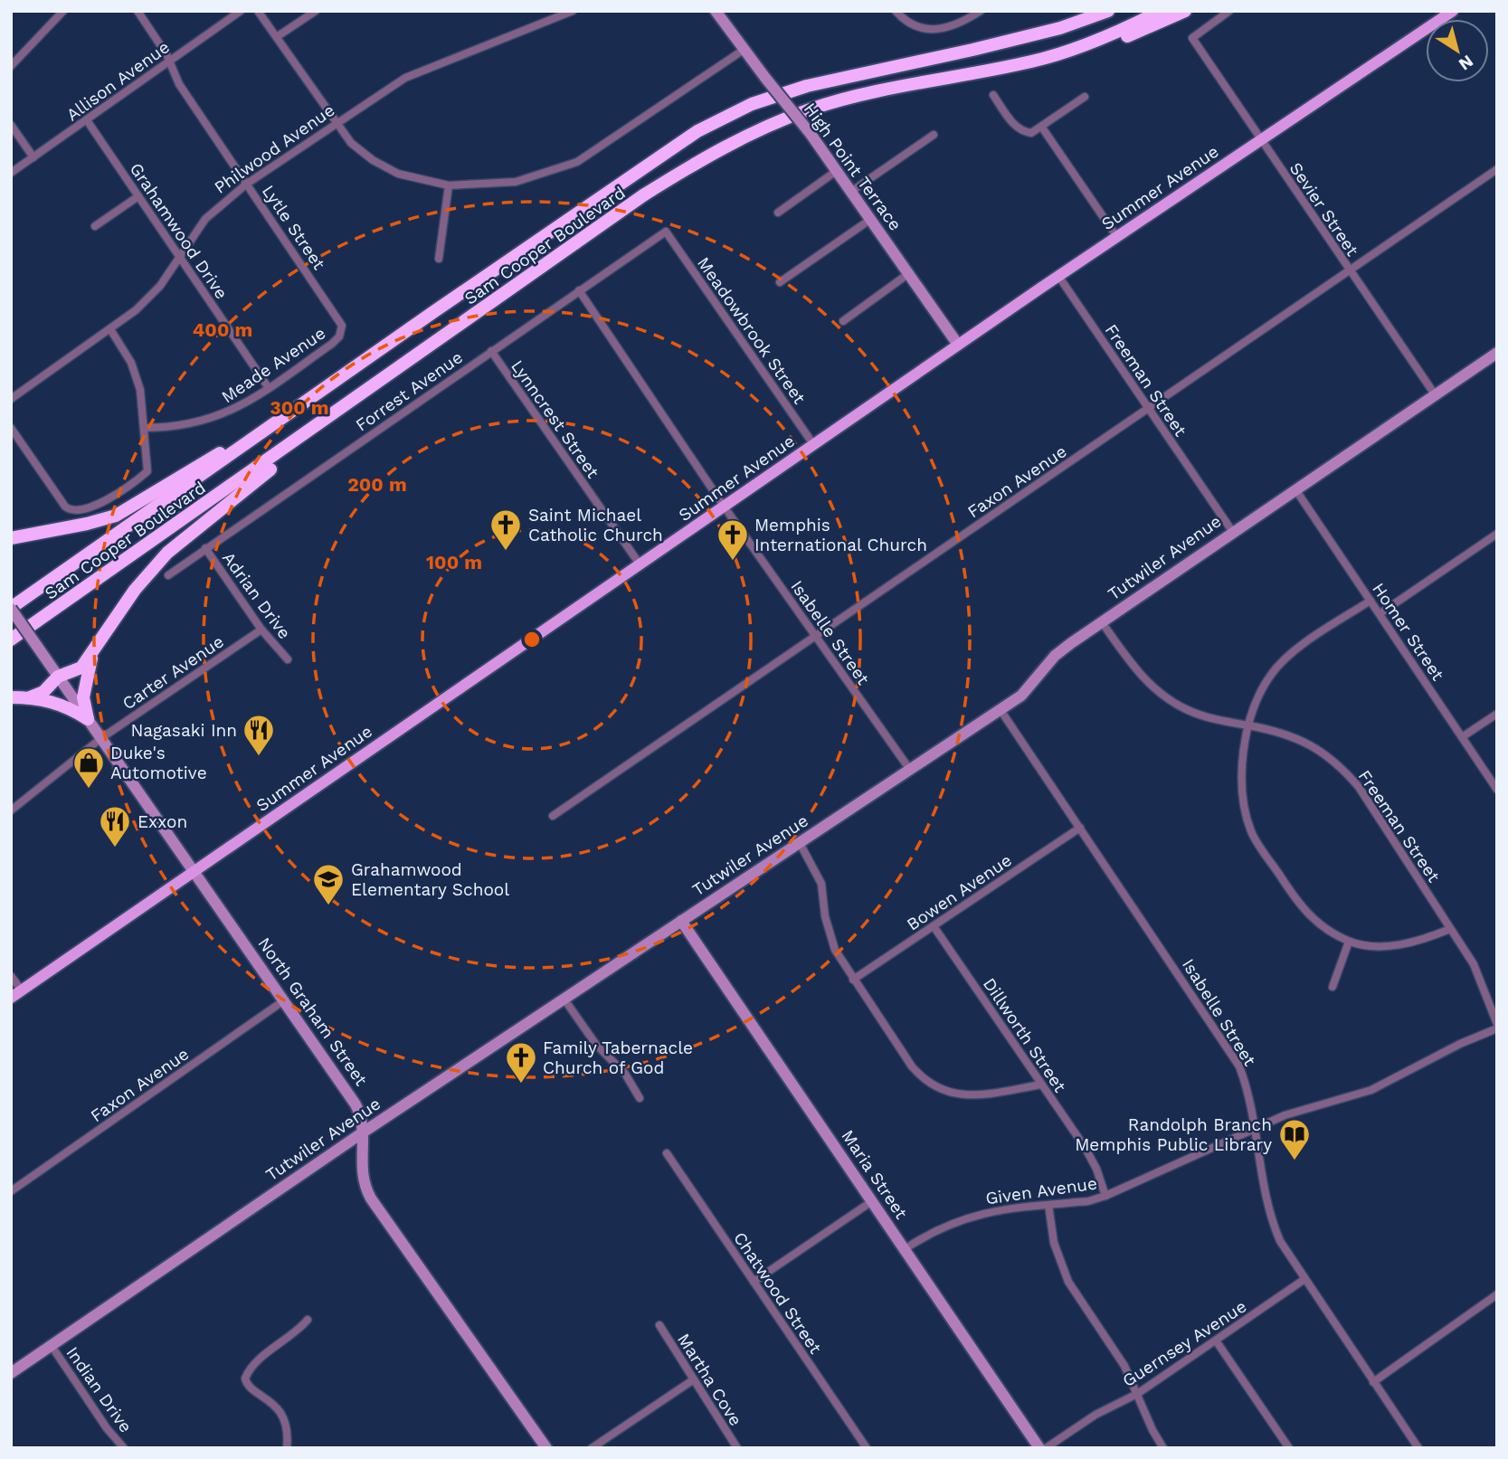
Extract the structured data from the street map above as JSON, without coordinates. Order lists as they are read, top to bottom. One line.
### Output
{"streets":{"highway":["Sam Cooper Boulevard"],"main road":["Summer Avenue"],"street":["Allison Avenue","Philwood Avenue","High Point Terrace","Sevier Street","Lytle Street","Grahamwood Drive","Meadowbrook Street","Meade Avenue","Freeman Street","Forrest Avenue","Lynncrest Street","Faxon Avenue","Tutwiler Avenue","Adrian Drive","Homer Street","Isabelle Street","Carter Avenue","Bowen Avenue","North Graham Street","Dillworth Street","Maria Street","Given Avenue","Chatwood Street","Guernsey Avenue","Martha Cove","Indian Drive"]},"crossings":[["Allison Avenue","Lytle Street"],["Allison Avenue","Grahamwood Drive"],["Philwood Avenue","Lytle Street"],["Philwood Avenue","Grahamwood Drive"],["High Point Terrace","Summer Avenue"],["Summer Avenue","Sevier Street"],["Summer Avenue","Meadowbrook Street"],["Summer Avenue","Freeman Street"],["Summer Avenue","Lynncrest Street"],["Summer Avenue","Isabelle Street"],["Summer Avenue","North Graham Street"],["Sevier Street","Faxon Avenue"],["Sevier Street","Tutwiler Avenue"],["Lytle Street","Meade Avenue"],["Grahamwood Drive","Meade Avenue"],["Sam Cooper Boulevard","North Graham Street"],["Meadowbrook Street","Forrest Avenue"],["Freeman Street","Faxon Avenue"],["Freeman Street","Tutwiler Avenue"],["Forrest Avenue","Lynncrest Street"],["Forrest Avenue","Adrian Drive"],["Forrest Avenue","Isabelle Street"],["Faxon Avenue","Isabelle Street"],["Faxon Avenue","North Graham Street"],["Tutwiler Avenue","Homer Street"],["Tutwiler Avenue","Isabelle Street"],["Tutwiler Avenue","North Graham Street"],["Tutwiler Avenue","Maria Street"],["Tutwiler Avenue","Indian Drive"],["Adrian Drive","Carter Avenue"],["Isabelle Street","Bowen Avenue"],["Isabelle Street","Given Avenue"],["Isabelle Street","Guernsey Avenue"],["Carter Avenue","North Graham Street"],["Bowen Avenue","Dillworth Street"],["Dillworth Street","Given Avenue"],["Maria Street","Given Avenue"]],"places":{"church":["Saint Michael Catholic Church","Memphis International Church","Family Tabernacle Church of God"],"restaurant":["Nagasaki Inn","Exxon"],"shop":["Duke's Automotive"],"school or university":["Grahamwood Elementary School"],"library":["Randolph Branch Memphis Public Library"]},"north":"bottom right","rings":["400 m","300 m","200 m","100 m"]}
